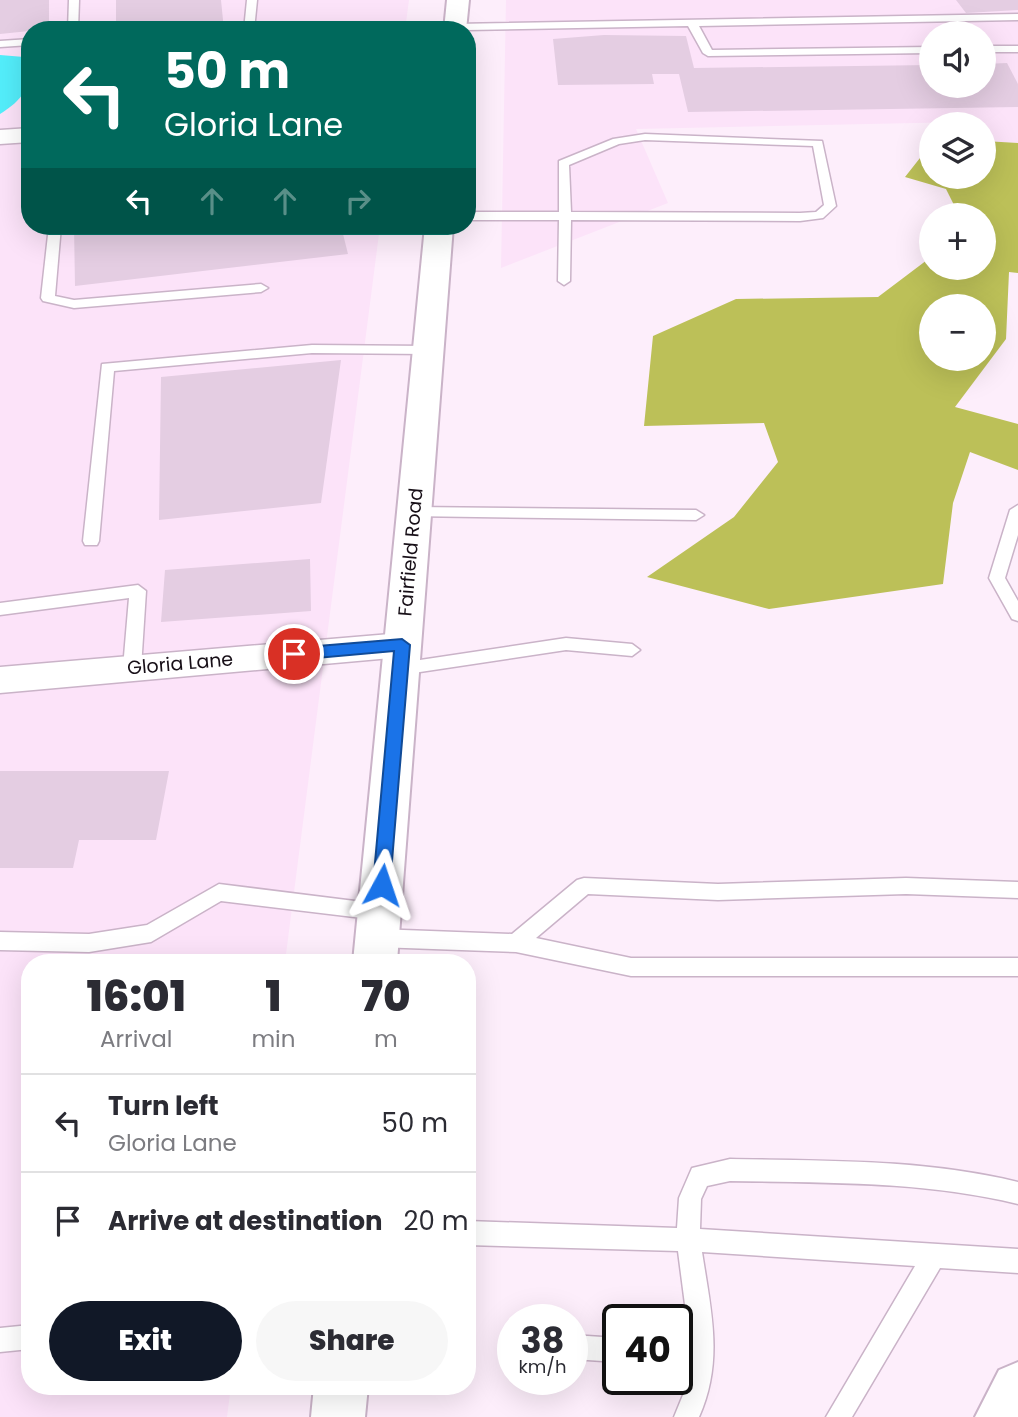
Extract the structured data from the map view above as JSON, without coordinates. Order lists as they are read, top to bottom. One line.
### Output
{"streets":{"street":["Fairfield Road","Gloria Lane"]},"crossings":[["Fairfield Road","Gloria Lane"]],"page":{"map_buttons":["+","−"],"turn":["50 m","Gloria Lane"],"eta":["16:01","Arrival","1","min","70","m"],"list":[{"name":"Turn left","note":"Gloria Lane","value":"50 m"},{"name":"Arrive at destination","value":"20 m"}],"buttons":["Exit","Share"],"speed":"38 km/h","limit":"40"}}
